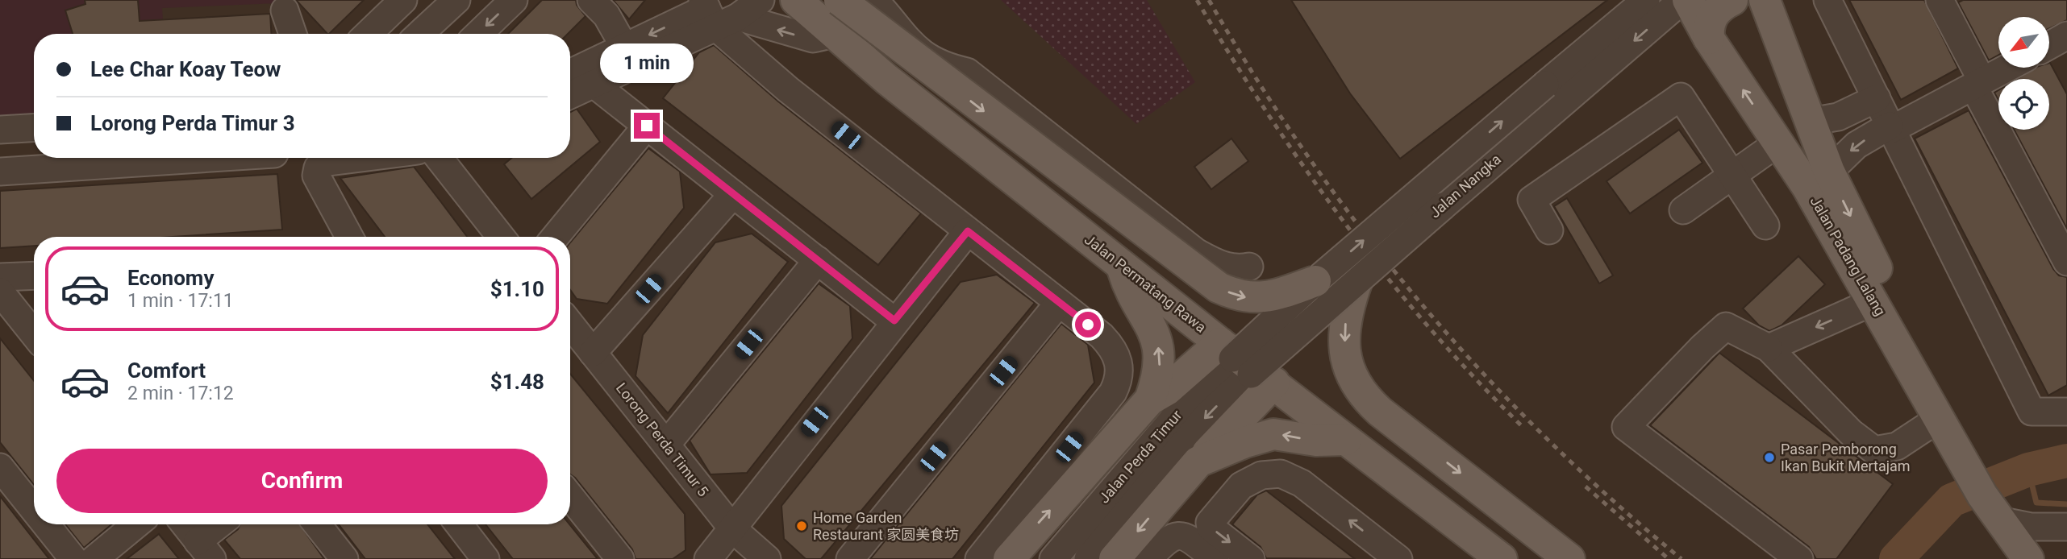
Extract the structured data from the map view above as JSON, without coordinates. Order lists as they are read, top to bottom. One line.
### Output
{"streets":{"main road":["Jalan Padang Lalang","Jalan Permatang Rawa"],"street":["Jalan Nangka","Lorong Perda Timur 5","Jalan Perda Timur"]},"crossings":[["Jalan Nangka","Jalan Permatang Rawa"],["Jalan Nangka","Jalan Perda Timur"],["Jalan Permatang Rawa","Jalan Perda Timur"]],"places":["Pasar Pemborong Ikan Bukit Mertajam","Home Garden Restaurant 家圆美食坊"],"north":"bottom left","page":{"banner":["Lee Char Koay Teow","Lorong Perda Timur 3"],"bubble":"1 min","list":[{"name":"Economy","note":"1 min · 17:11","value":"$1.10"},{"name":"Comfort","note":"2 min · 17:12","value":"$1.48"}],"buttons":"Confirm"}}
